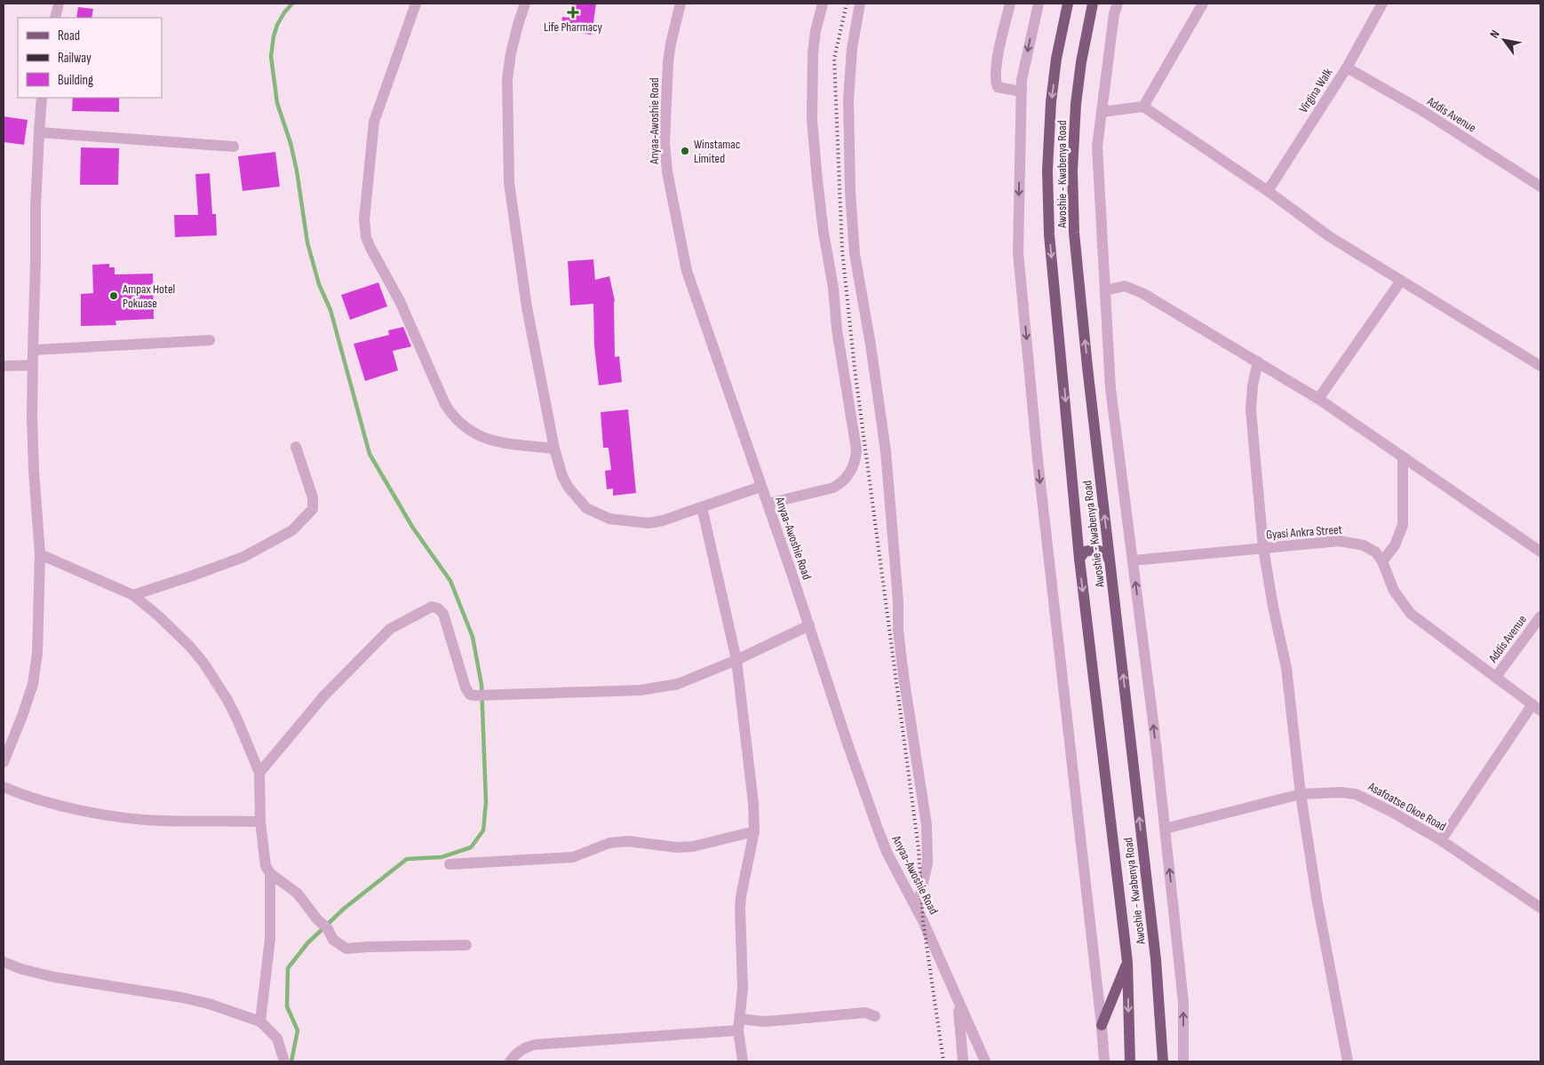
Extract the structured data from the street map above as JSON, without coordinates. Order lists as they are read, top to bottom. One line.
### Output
{"streets":{"main road":["Awoshie - Kwabenya Road"],"street":["Virgina Walk","Addis Avenue","Anyaa-Awoshie Road","Gyasi Ankra Street","Asafoatse Okoe Road"]},"crossings":[["Virgina Walk","Addis Avenue"],["Addis Avenue","Gyasi Ankra Street"]],"places":{"health":["Life Pharmacy"],"other":["Winstamac Limited","Ampax Hotel Pokuase"]},"legend":["Road","Railway","Building"],"north":"top left"}
